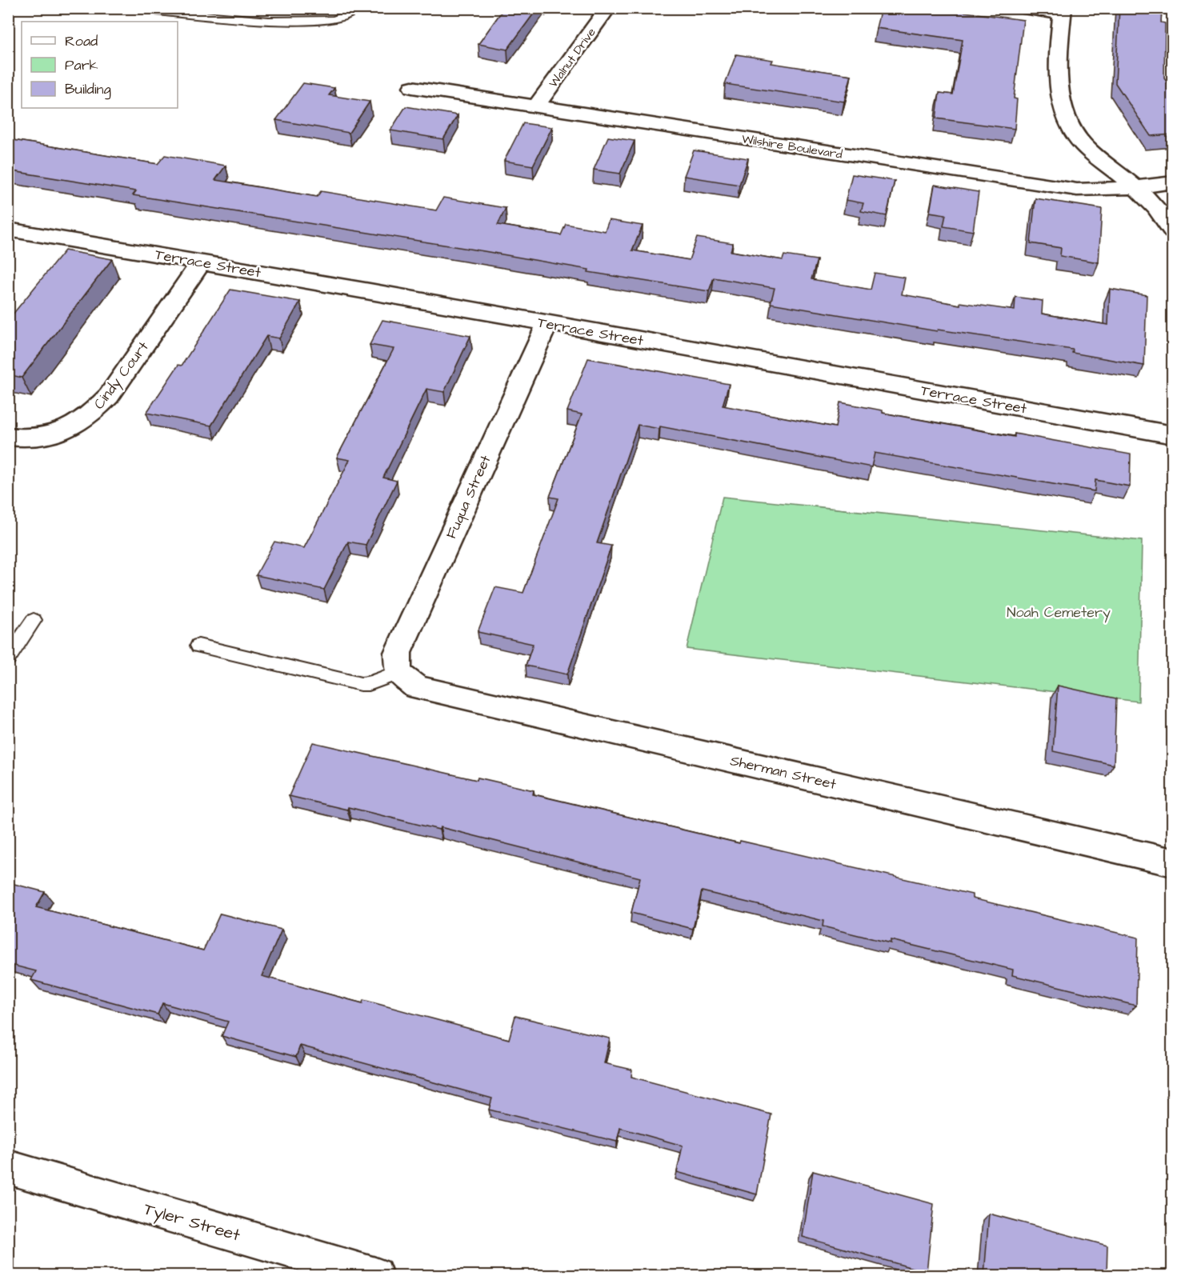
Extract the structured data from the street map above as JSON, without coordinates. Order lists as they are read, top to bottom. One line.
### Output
{"streets":{"street":["Walnut Drive","Wilshire Boulevard","Terrace Street","Cindy Court","Fuqua Street","Sherman Street","Tyler Street"]},"crossings":[["Walnut Drive","Wilshire Boulevard"],["Terrace Street","Cindy Court"],["Terrace Street","Fuqua Street"],["Fuqua Street","Sherman Street"]],"parks":["Noah Cemetery"],"legend":["Road","Park","Building"]}
